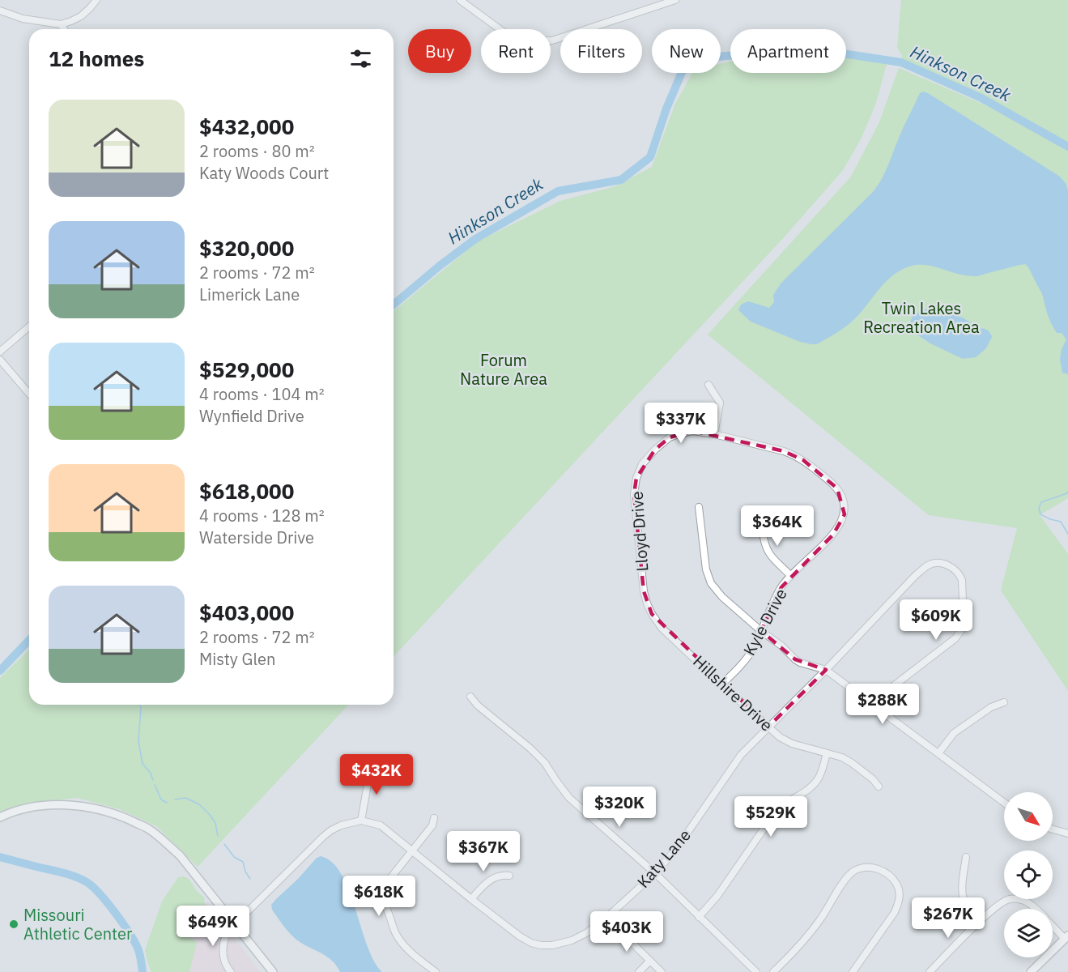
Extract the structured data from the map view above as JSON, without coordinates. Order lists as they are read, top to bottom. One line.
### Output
{"streets":{"street":["Lloyd Drive","Kyle Drive","Hillshire Drive","Katy Lane"]},"crossings":[["Lloyd Drive","Kyle Drive"],["Lloyd Drive","Hillshire Drive"],["Kyle Drive","Hillshire Drive"],["Hillshire Drive","Katy Lane"]],"water":["Hinkson Creek"],"parks":["Twin Lakes Recreation Area","Forum Nature Area"],"places":["Missouri Athletic Center"],"north":"bottom right","page":{"chip":["Buy","Rent","Filters","New","Apartment"],"heading":"12 homes","list":[{"name":"$432,000","note":"2 rooms · 80 m² · Katy Woods Court"},{"name":"$320,000","note":"2 rooms · 72 m² · Limerick Lane"},{"name":"$529,000","note":"4 rooms · 104 m² · Wynfield Drive"},{"name":"$618,000","note":"4 rooms · 128 m² · Waterside Drive"},{"name":"$403,000","note":"2 rooms · 72 m² · Misty Glen"}],"price":["$337K","$364K","$609K","$288K","$432K","$320K","$529K","$367K","$618K","$267K","$649K","$403K"]}}
